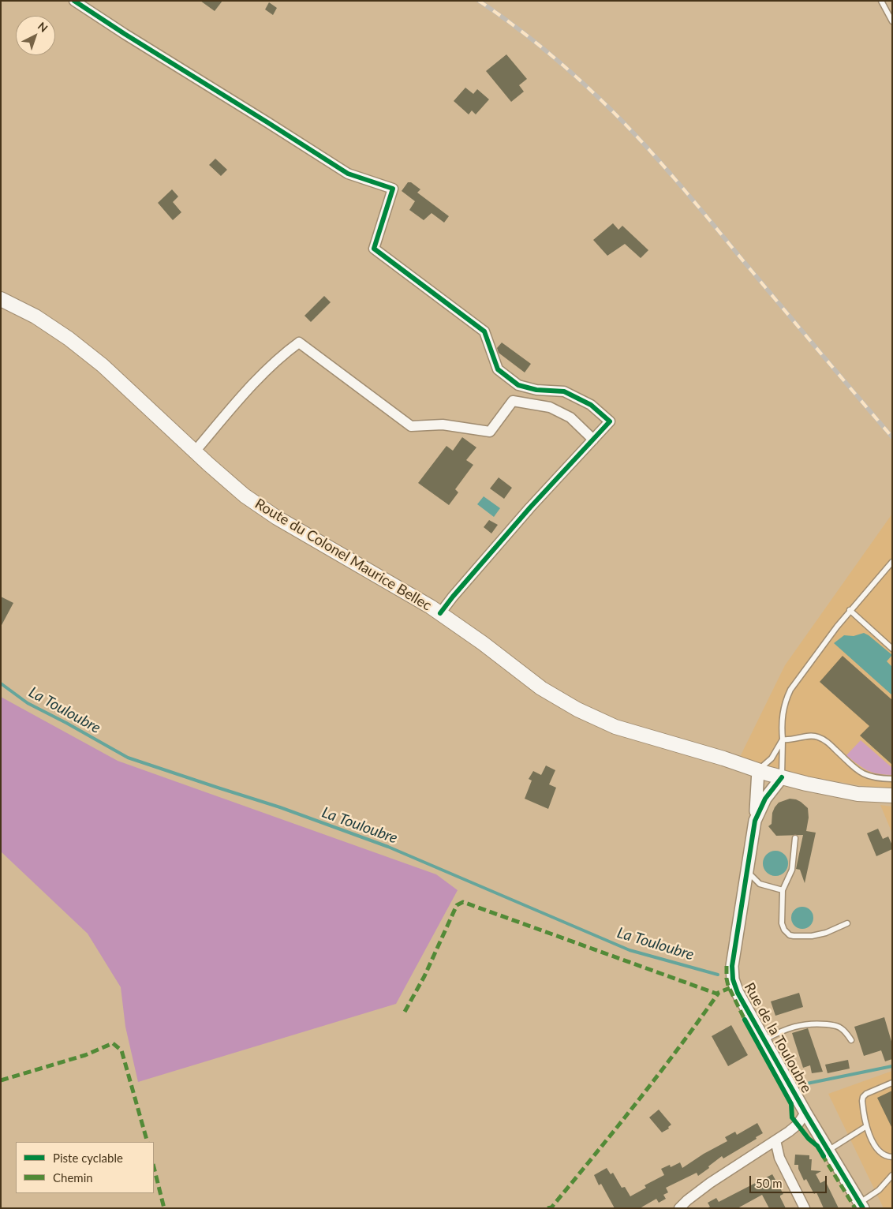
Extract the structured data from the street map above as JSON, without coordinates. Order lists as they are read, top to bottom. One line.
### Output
{"streets":{"main road":["Route du Colonel Maurice Bellec"],"street":["Rue de la Touloubre"]},"crossings":[["Route du Colonel Maurice Bellec","Rue de la Touloubre"]],"water":["La Touloubre"],"legend":["Piste cyclable","Chemin"],"scale_bar":"50 m","north":"top right"}
